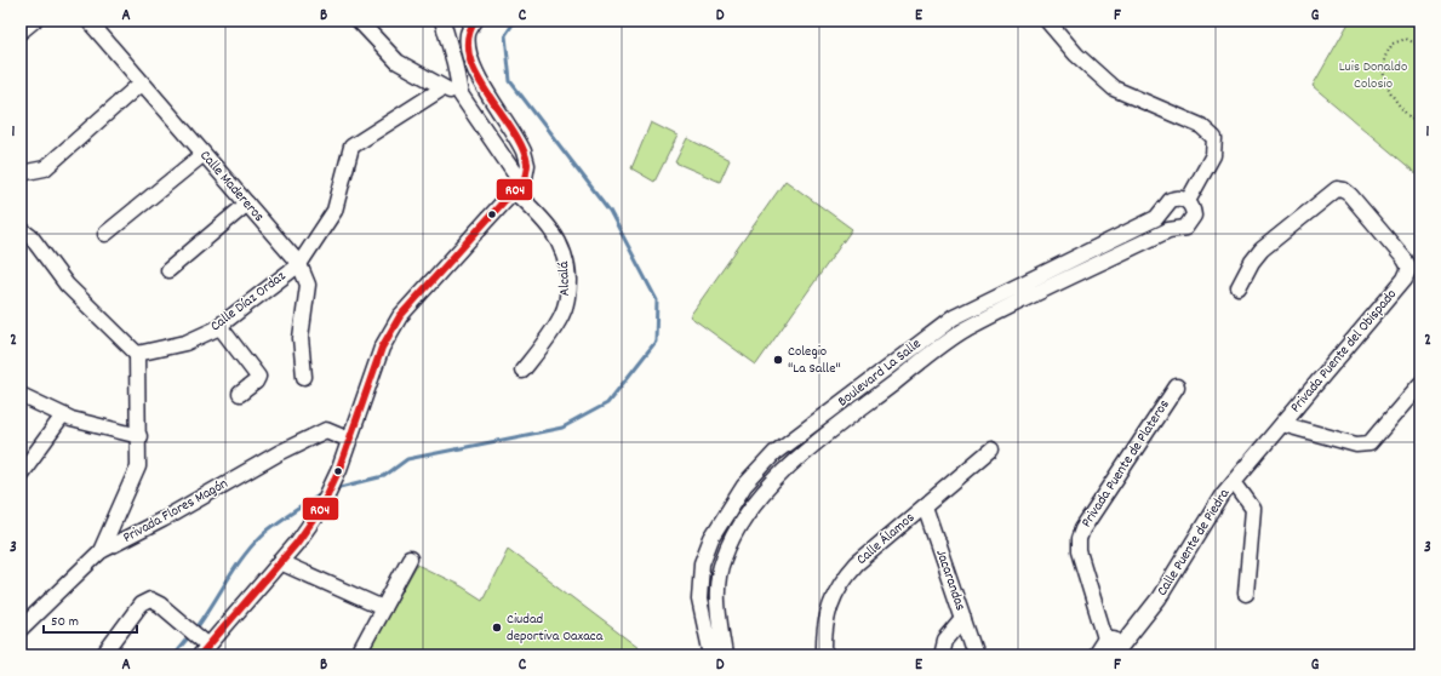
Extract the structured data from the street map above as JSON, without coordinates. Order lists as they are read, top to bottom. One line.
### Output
{"streets":{"street":["Calle Madereros","Alcalá","Calle Díaz Ordaz","Privada Puente del Obispado","Boulevard La Salle","Privada Puente de Plateros","Privada Flores Magón","Calle Álamos","Calle Puente de Piedra","Jacarandas"]},"crossings":[["Calle Madereros","Calle Díaz Ordaz"],["Privada Puente del Obispado","Calle Puente de Piedra"],["Calle Álamos","Jacarandas"]],"parks":["Luis Donaldo Colosio"],"places":["Colegio \"La Salle\"","Ciudad deportiva Oaxaca"],"lines":["transit line R04"],"scale_bar":"50 m","grid":{"columns":["A","B","C","D","E","F","G"],"rows":["1","2","3"]}}
